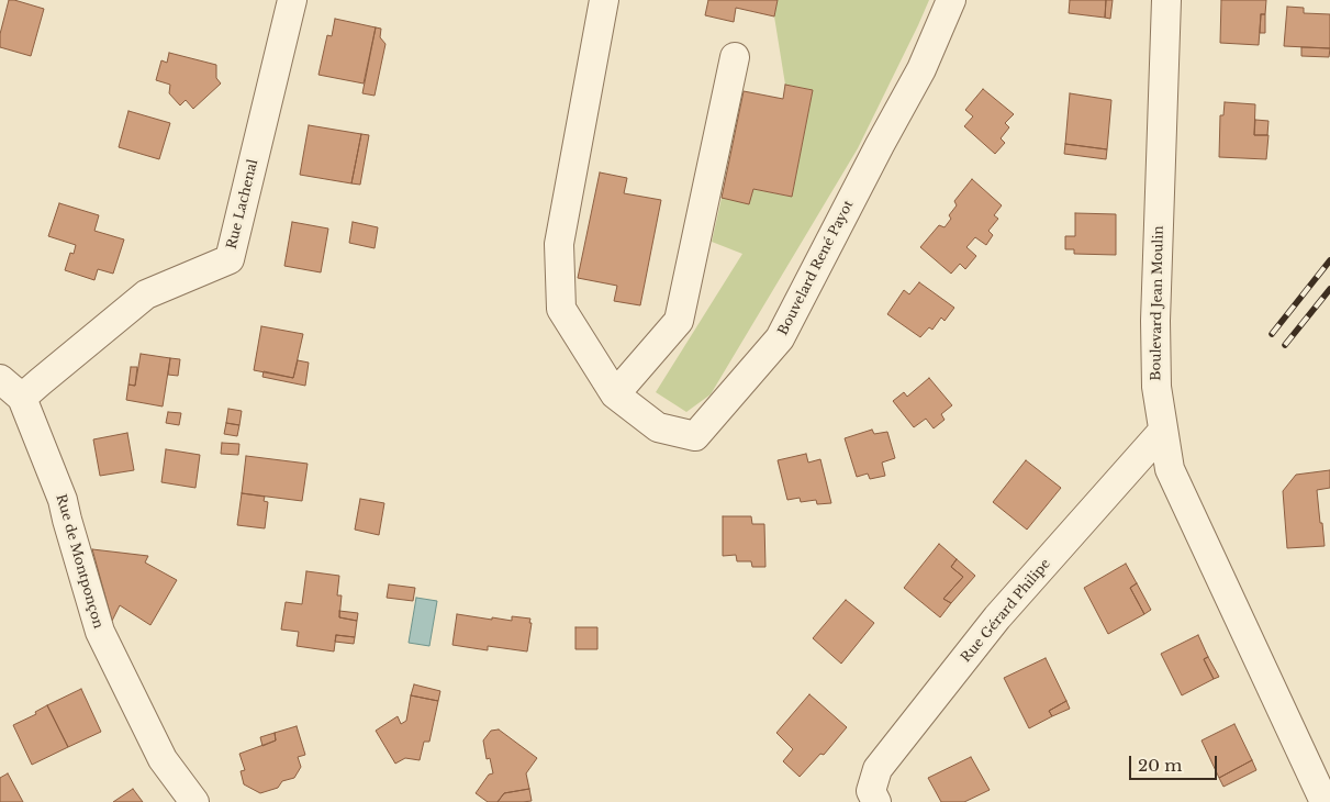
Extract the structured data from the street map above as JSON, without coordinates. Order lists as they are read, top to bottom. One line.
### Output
{"streets":{"street":["Rue Lachenal","Bouvelard René Payot","Boulevard Jean Moulin","Rue de Montponçon","Rue Gérard Philipe"]},"crossings":[["Rue Lachenal","Rue de Montponçon"],["Boulevard Jean Moulin","Rue Gérard Philipe"]],"scale_bar":"20 m"}
